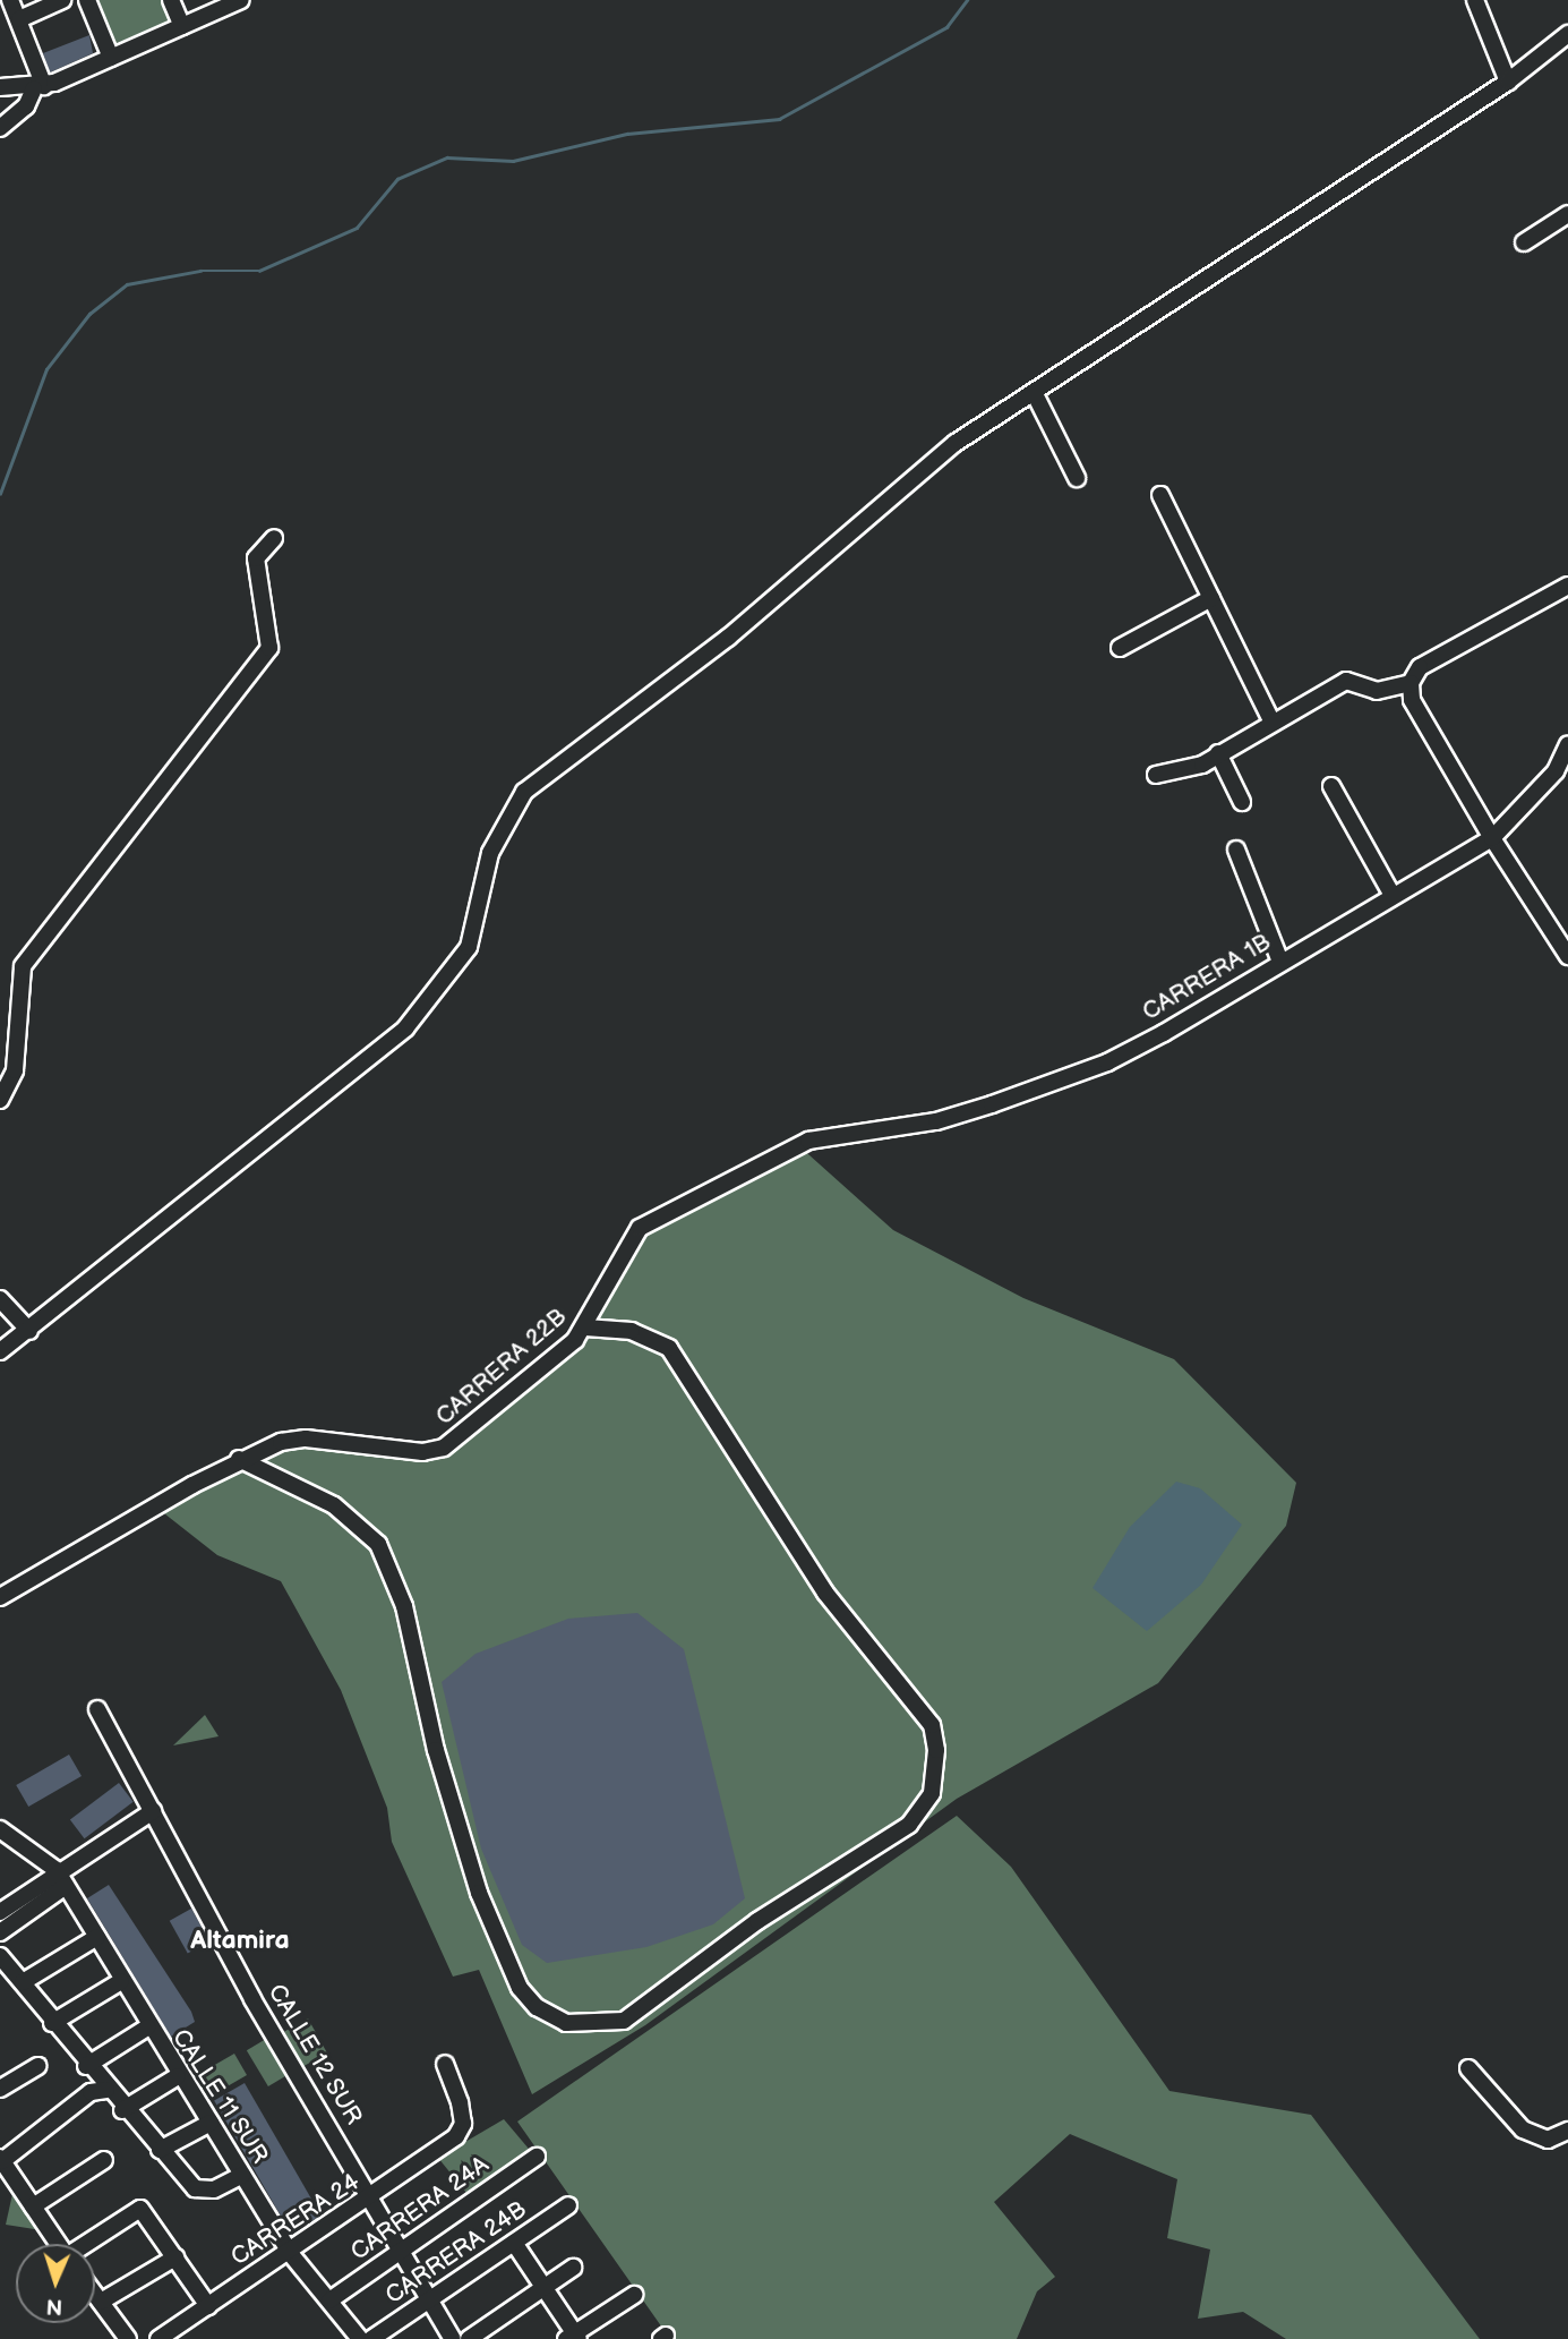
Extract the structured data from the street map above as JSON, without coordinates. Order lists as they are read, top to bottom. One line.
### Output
{"streets":{"street":["CARRERA 1B","CARRERA 22B","CALLE 12 SUR","CALLE 11 SUR","CARRERA 24A","CARRERA 24","CARRERA 24B"]},"crossings":[["CARRERA 1B","CARRERA 22B"],["CALLE 12 SUR","CARRERA 24A"],["CALLE 12 SUR","CARRERA 24"],["CALLE 12 SUR","CARRERA 24B"],["CALLE 11 SUR","CARRERA 24A"],["CALLE 11 SUR","CARRERA 24"]],"districts":["Altamira"],"north":"bottom"}
